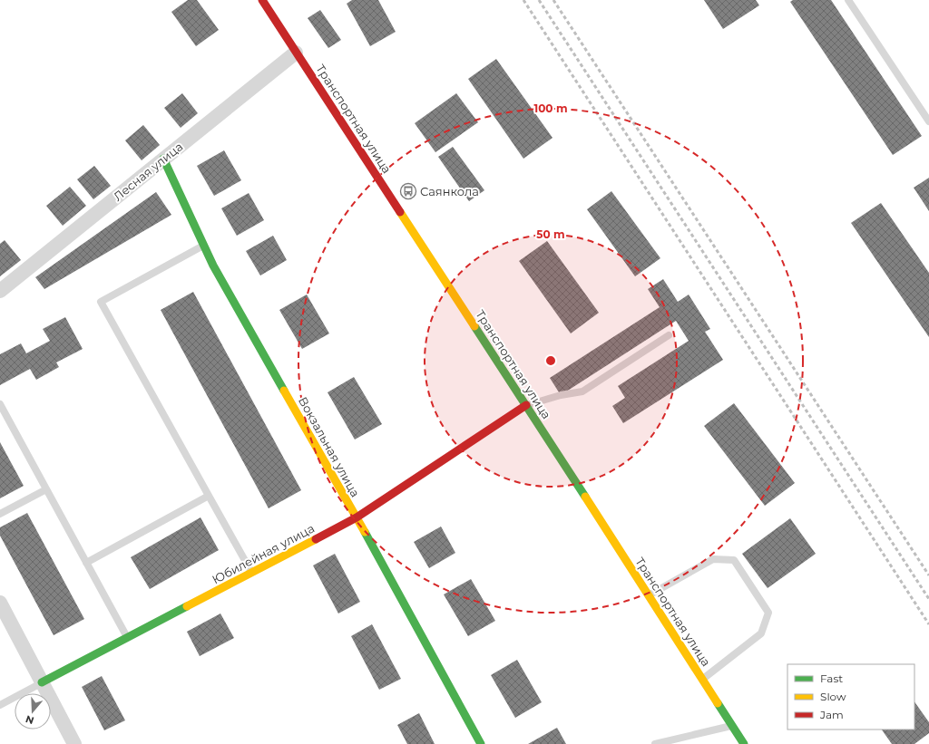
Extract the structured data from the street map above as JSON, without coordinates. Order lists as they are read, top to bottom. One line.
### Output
{"streets":{"street":["Транспортная улица","Лесная улица","Вокзальная улица","Юбилейная улица"]},"crossings":[["Транспортная улица","Лесная улица"],["Транспортная улица","Юбилейная улица"],["Лесная улица","Вокзальная улица"],["Вокзальная улица","Юбилейная улица"]],"places":{"bus stop":["Саянкола"]},"legend":["Fast","Slow","Jam"],"north":"bottom","rings":["100 m","50 m"]}
